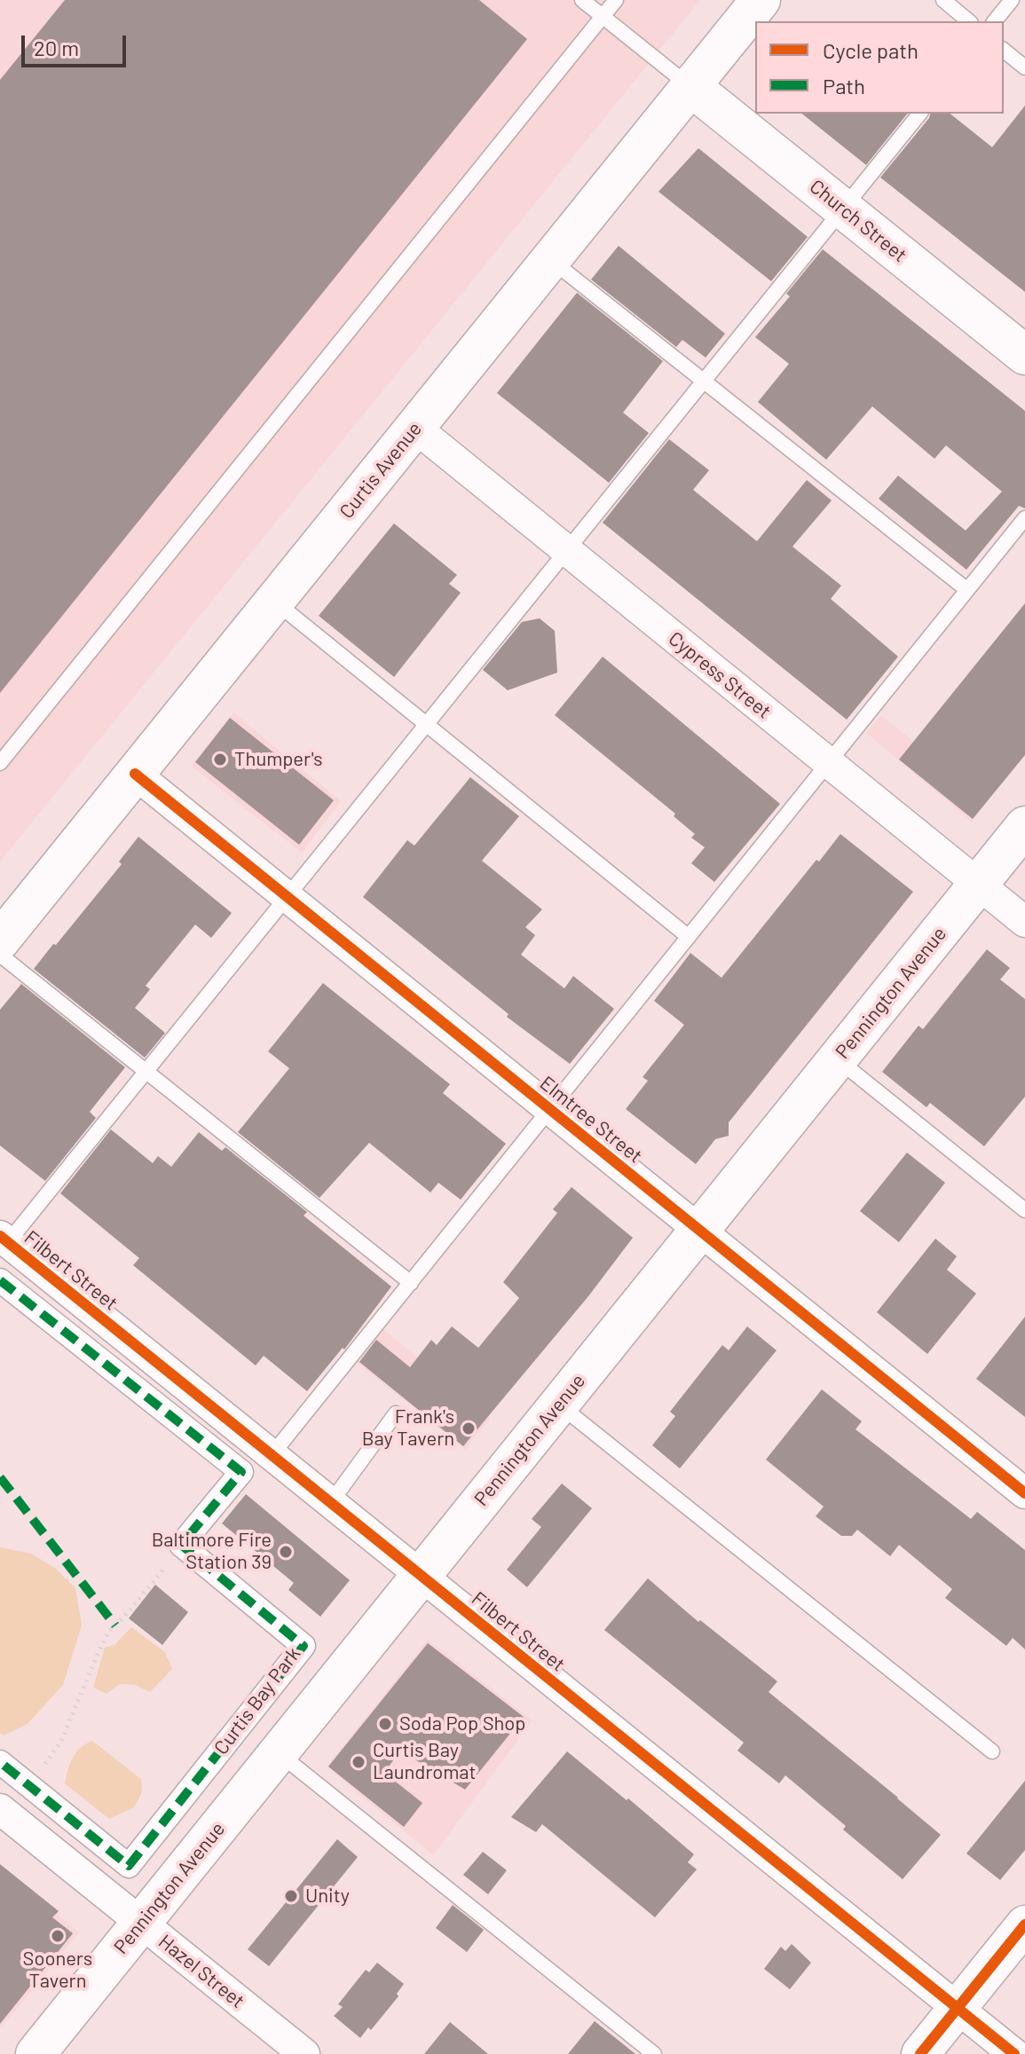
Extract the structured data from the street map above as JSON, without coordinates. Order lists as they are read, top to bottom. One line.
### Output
{"streets":{"main road":["Church Street","Curtis Avenue","Pennington Avenue"],"street":["Cypress Street","Elmtree Street","Filbert Street","Curtis Bay Park","Hazel Street"]},"crossings":[["Church Street","Curtis Avenue"],["Curtis Avenue","Cypress Street"],["Curtis Avenue","Elmtree Street"],["Cypress Street","Pennington Avenue"],["Pennington Avenue","Elmtree Street"],["Pennington Avenue","Filbert Street"],["Pennington Avenue","Hazel Street"]],"places":["Thumper's","Frank's Bay Tavern","Baltimore Fire Station 39","Soda Pop Shop","Curtis Bay Laundromat","Unity","Sooners Tavern"],"legend":["Cycle path","Path"],"scale_bar":"20 m"}
